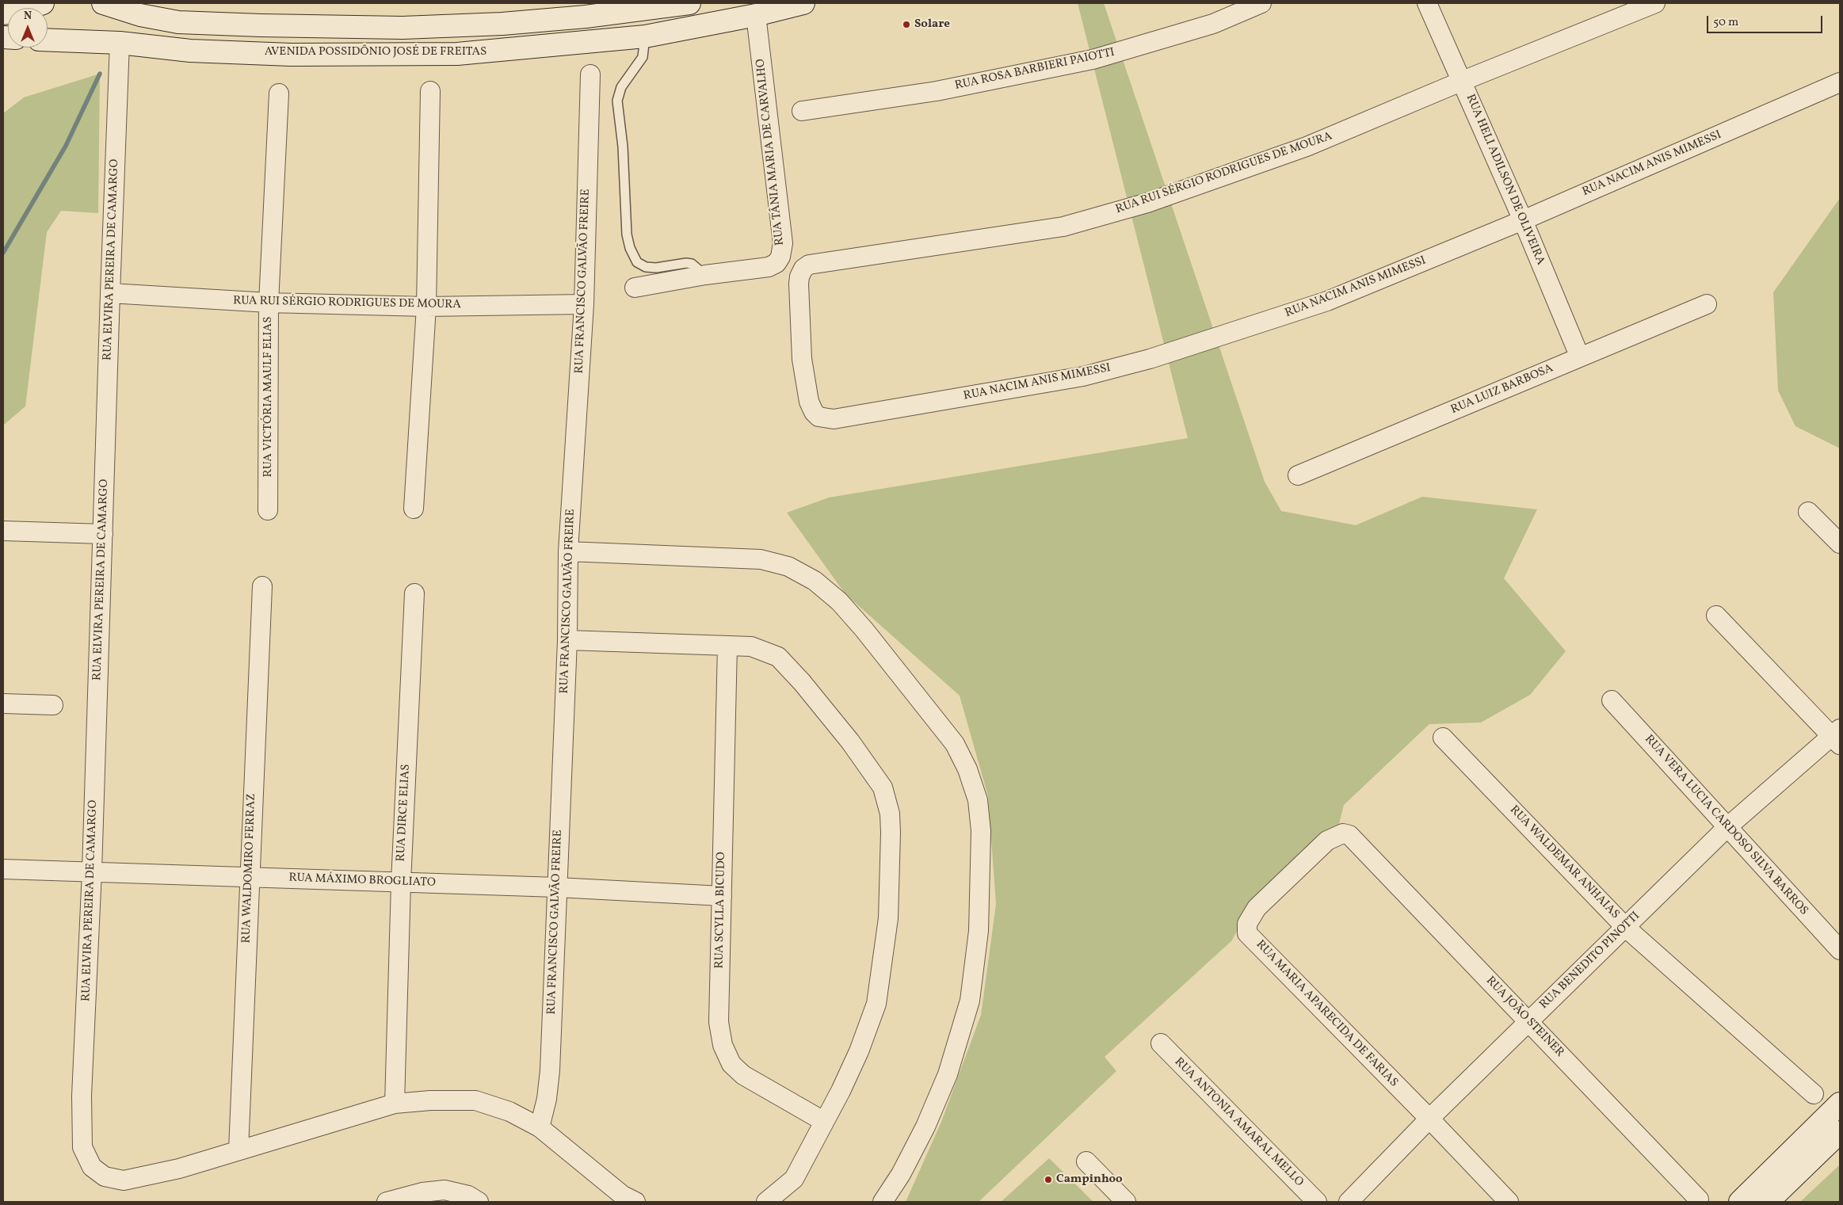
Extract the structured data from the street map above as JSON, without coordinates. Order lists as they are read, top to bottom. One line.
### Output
{"streets":{"street":["AVENIDA POSSIDÔNIO JOSÉ DE FREITAS","RUA ROSA BARBIERI PAIOTTI","RUA TÂNIA MARIA DE CARVALHO","RUA NACIM ANIS MIMESSI","RUA RUI SÉRGIO RODRIGUES DE MOURA","RUA HELI ADILSON DE OLIVEIRA","RUA ELVIRA PEREIRA DE CAMARGO","RUA FRANCISCO GALVÃO FREIRE","RUA LUIZ BARBOSA","RUA VICTÓRIA MAULF ELIAS","RUA DIRCE ELIAS","RUA VERA LUCIA CARDOSO SILVA BARROS","RUA WALDEMAR ANHAIAS","RUA WALDOMIRO FERRAZ","RUA MÁXIMO BROGLIATO","RUA SCYLLA BICUDO","RUA BENEDITO PINOTTI","RUA MARIA APARECIDA DE FARIAS","RUA JOÃO STEINER","RUA ANTONIA AMARAL MELLO"]},"crossings":[["AVENIDA POSSIDÔNIO JOSÉ DE FREITAS","RUA TÂNIA MARIA DE CARVALHO"],["AVENIDA POSSIDÔNIO JOSÉ DE FREITAS","RUA ELVIRA PEREIRA DE CAMARGO"],["RUA NACIM ANIS MIMESSI","RUA RUI SÉRGIO RODRIGUES DE MOURA"],["RUA NACIM ANIS MIMESSI","RUA HELI ADILSON DE OLIVEIRA"],["RUA RUI SÉRGIO RODRIGUES DE MOURA","RUA HELI ADILSON DE OLIVEIRA"],["RUA RUI SÉRGIO RODRIGUES DE MOURA","RUA ELVIRA PEREIRA DE CAMARGO"],["RUA RUI SÉRGIO RODRIGUES DE MOURA","RUA FRANCISCO GALVÃO FREIRE"],["RUA RUI SÉRGIO RODRIGUES DE MOURA","RUA VICTÓRIA MAULF ELIAS"],["RUA HELI ADILSON DE OLIVEIRA","RUA LUIZ BARBOSA"],["RUA ELVIRA PEREIRA DE CAMARGO","RUA FRANCISCO GALVÃO FREIRE"],["RUA ELVIRA PEREIRA DE CAMARGO","RUA DIRCE ELIAS"],["RUA ELVIRA PEREIRA DE CAMARGO","RUA WALDOMIRO FERRAZ"],["RUA ELVIRA PEREIRA DE CAMARGO","RUA MÁXIMO BROGLIATO"],["RUA FRANCISCO GALVÃO FREIRE","RUA MÁXIMO BROGLIATO"],["RUA DIRCE ELIAS","RUA MÁXIMO BROGLIATO"],["RUA VERA LUCIA CARDOSO SILVA BARROS","RUA BENEDITO PINOTTI"],["RUA WALDEMAR ANHAIAS","RUA BENEDITO PINOTTI"],["RUA WALDOMIRO FERRAZ","RUA MÁXIMO BROGLIATO"],["RUA MÁXIMO BROGLIATO","RUA SCYLLA BICUDO"],["RUA BENEDITO PINOTTI","RUA MARIA APARECIDA DE FARIAS"],["RUA BENEDITO PINOTTI","RUA JOÃO STEINER"],["RUA MARIA APARECIDA DE FARIAS","RUA JOÃO STEINER"]],"places":["Solare","Campinhoo"],"scale_bar":"50 m","north":"top"}
